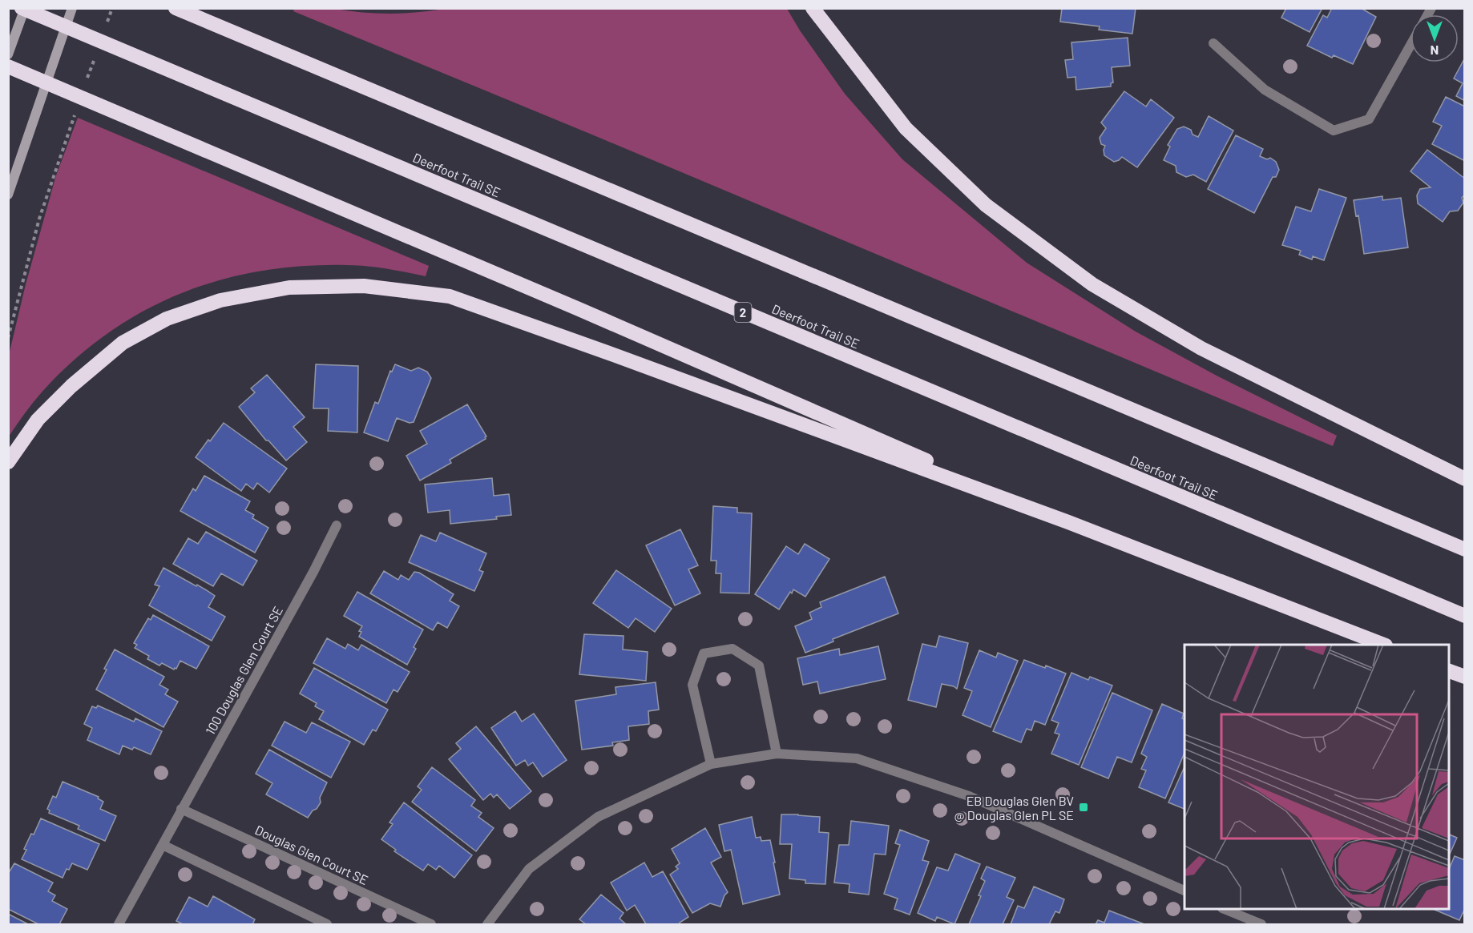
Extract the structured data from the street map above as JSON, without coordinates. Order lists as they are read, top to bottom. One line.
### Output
{"streets":{"highway":["Deerfoot Trail SE","2"],"street":["100 Douglas Glen Court SE","Douglas Glen Court SE"]},"crossings":[["100 Douglas Glen Court SE","Douglas Glen Court SE"]],"places":{"transit":["EB Douglas Glen BV @ Douglas Glen PL SE"]},"north":"bottom"}
